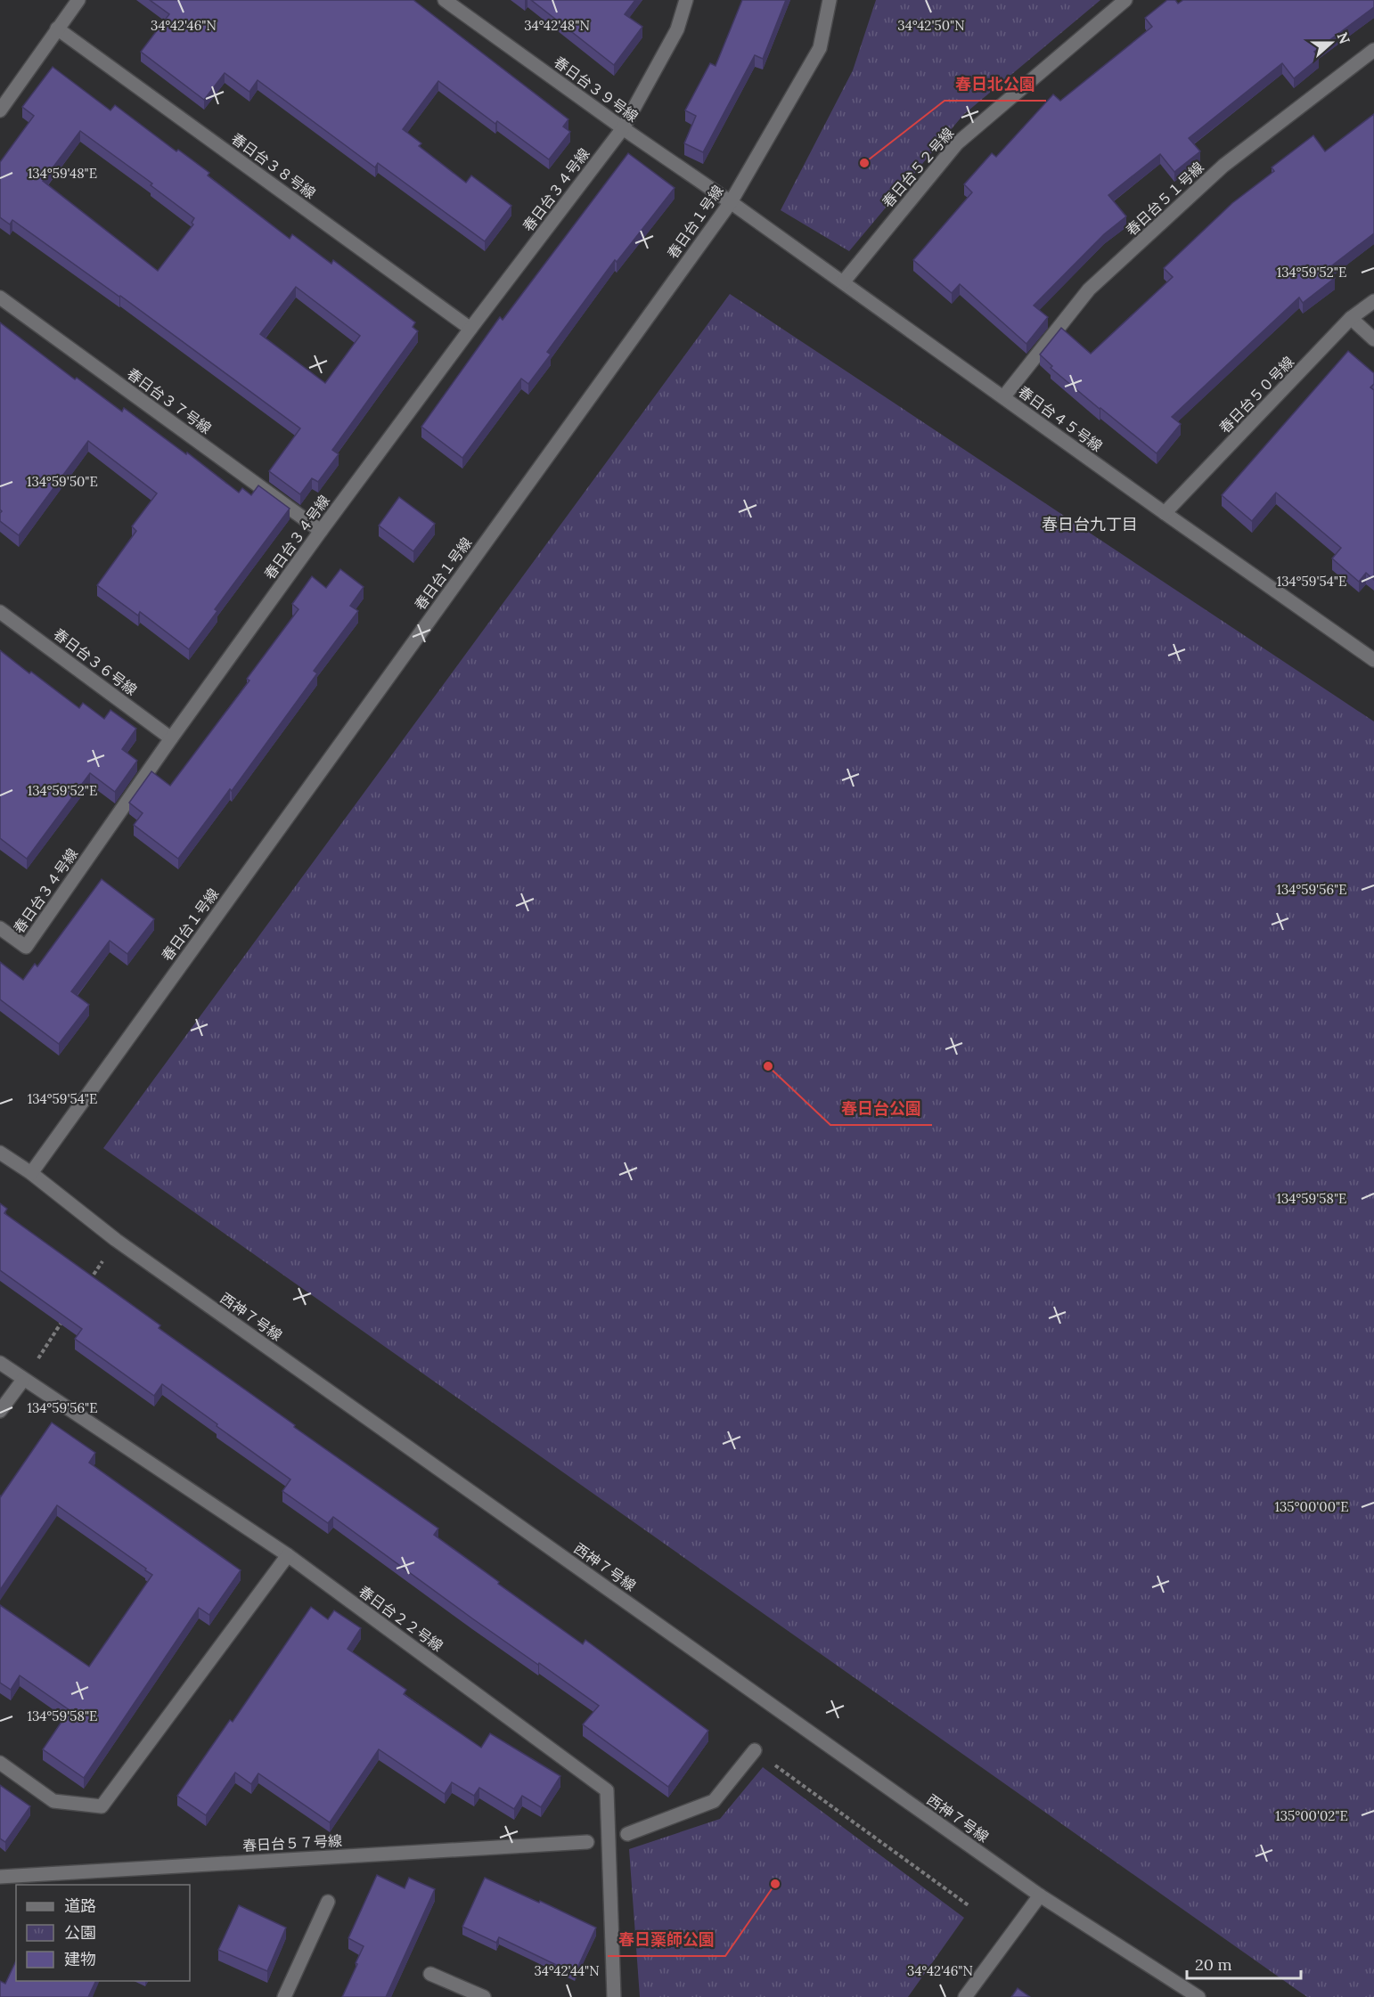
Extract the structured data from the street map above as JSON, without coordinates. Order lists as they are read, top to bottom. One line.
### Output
{"streets":{"street":["春日台３９号線","春日台３８号線","春日台５２号線","春日台３４号線","春日台５１号線","春日台１号線","春日台５０号線","春日台３７号線","春日台４５号線","春日台３６号線","西神７号線","春日台２２号線","春日台５７号線"]},"crossings":[["春日台３９号線","春日台３４号線"],["春日台３９号線","春日台１号線"],["春日台３９号線","春日台４５号線"],["春日台３８号線","春日台３４号線"],["春日台５２号線","春日台４５号線"],["春日台３４号線","春日台３７号線"],["春日台３４号線","春日台３６号線"],["春日台５１号線","春日台４５号線"],["春日台１号線","春日台４５号線"],["春日台１号線","西神７号線"],["春日台５０号線","春日台４５号線"]],"districts":["春日台九丁目"],"places":["春日北公園","春日台公園","春日薬師公園"],"legend":["道路","公園","建物"],"scale_bar":"20 m","north":"right","coordinates":["34°42'46\"N","34°42'48\"N","34°42'50\"N","134°59'48\"E","134°59'52\"E","134°59'50\"E","134°59'54\"E","134°59'56\"E","134°59'58\"E","135°00'00\"E","135°00'02\"E","34°42'44\"N"]}
